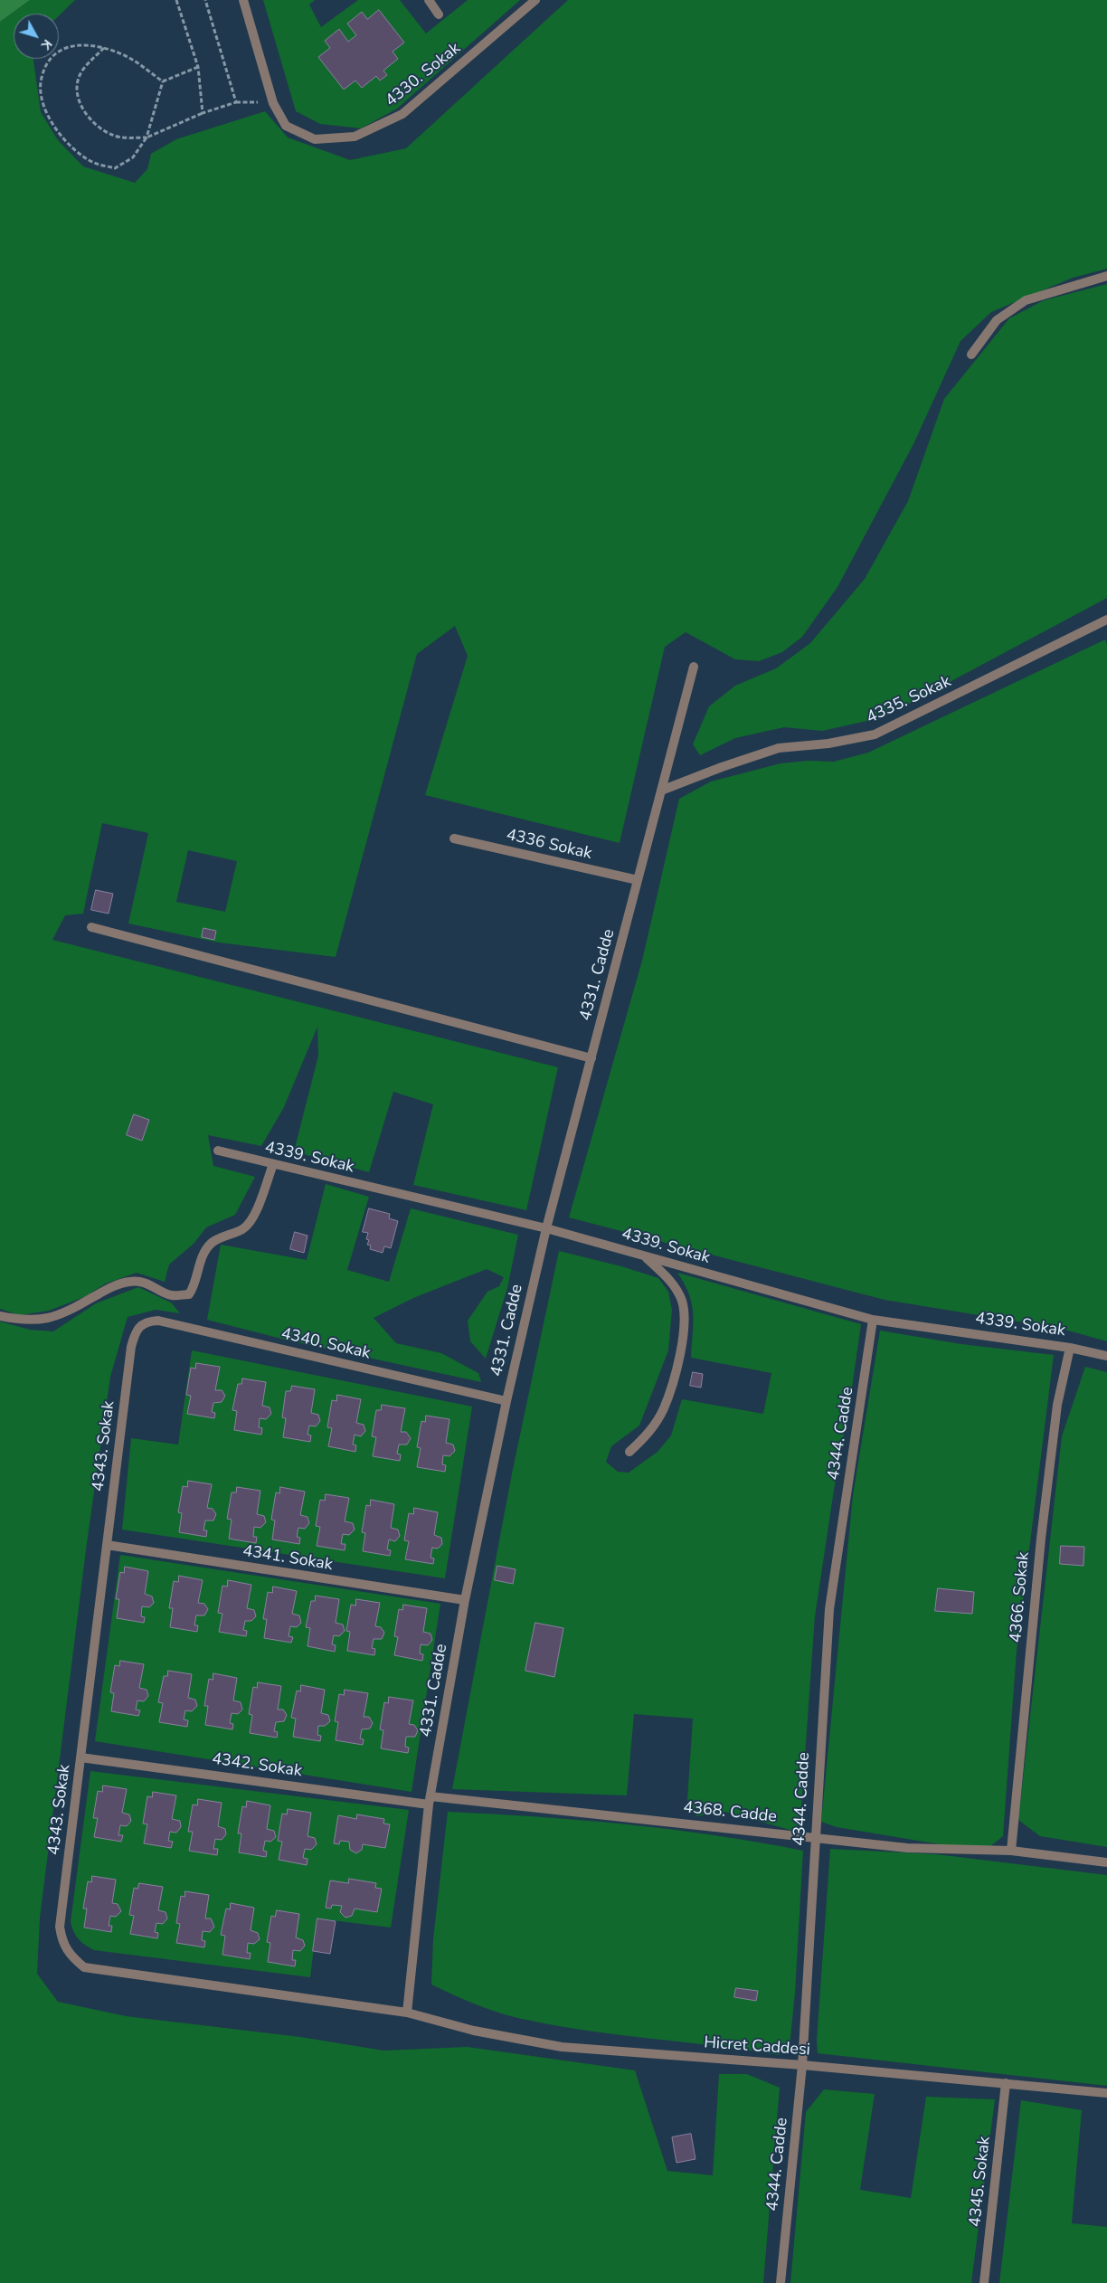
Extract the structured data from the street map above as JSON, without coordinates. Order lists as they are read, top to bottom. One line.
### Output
{"streets":{"street":["4330. Sokak","4335. Sokak","4336 Sokak","4331. Cadde","4339. Sokak","4340. Sokak","4344. Cadde","4343. Sokak","4341. Sokak","4366. Sokak","4342. Sokak","4368. Cadde","Hicret Caddesi","4345. Sokak"]},"crossings":[["4335. Sokak","4331. Cadde"],["4336 Sokak","4331. Cadde"],["4331. Cadde","4339. Sokak"],["4331. Cadde","4340. Sokak"],["4331. Cadde","4343. Sokak"],["4331. Cadde","4341. Sokak"],["4331. Cadde","4342. Sokak"],["4331. Cadde","4368. Cadde"],["4331. Cadde","Hicret Caddesi"],["4339. Sokak","4344. Cadde"],["4339. Sokak","4366. Sokak"],["4340. Sokak","4343. Sokak"],["4344. Cadde","4368. Cadde"],["4344. Cadde","Hicret Caddesi"],["4343. Sokak","4341. Sokak"],["4343. Sokak","4342. Sokak"],["4343. Sokak","Hicret Caddesi"],["4366. Sokak","4368. Cadde"],["4342. Sokak","4368. Cadde"],["Hicret Caddesi","4345. Sokak"]],"north":"bottom right"}
